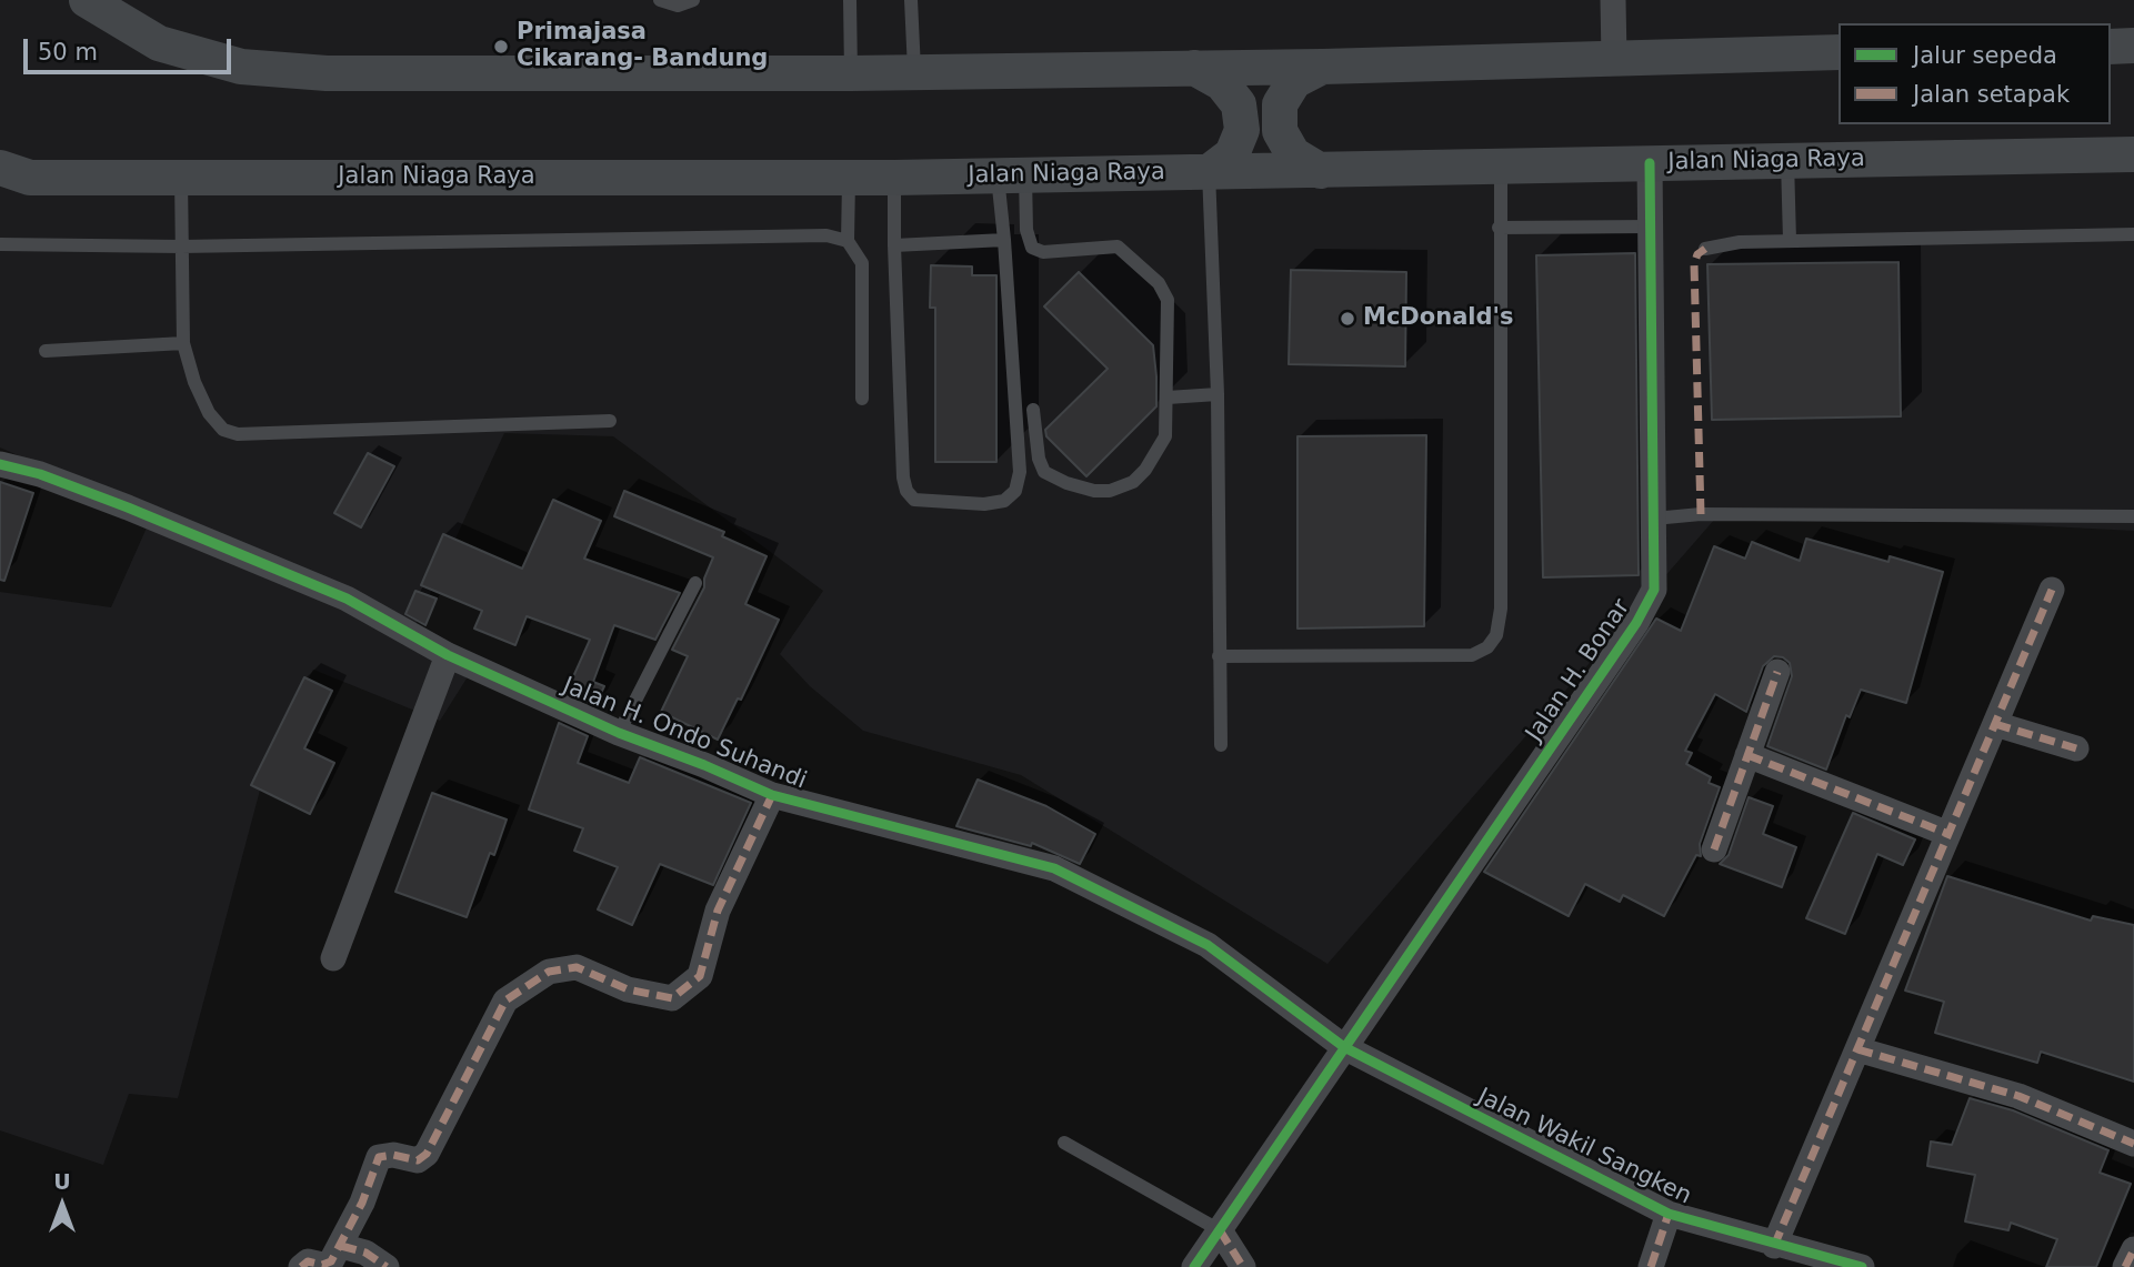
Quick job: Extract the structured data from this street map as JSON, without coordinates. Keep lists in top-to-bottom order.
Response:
{
  "streets": {
    "main road": ["Jalan Niaga Raya"],
    "street": ["Jalan H. Bonar", "Jalan H. Ondo Suhandi", "Jalan Wakil Sangken"]
  },
  "crossings": [
    ["Jalan Niaga Raya", "Jalan H. Bonar"],
    ["Jalan H. Bonar", "Jalan H. Ondo Suhandi"],
    ["Jalan H. Bonar", "Jalan Wakil Sangken"],
    ["Jalan H. Ondo Suhandi", "Jalan Wakil Sangken"]
  ],
  "places": ["Primajasa Cikarang- Bandung", "McDonald's"],
  "legend": ["Jalur sepeda", "Jalan setapak"],
  "scale_bar": "50 m",
  "north": "top"
}
